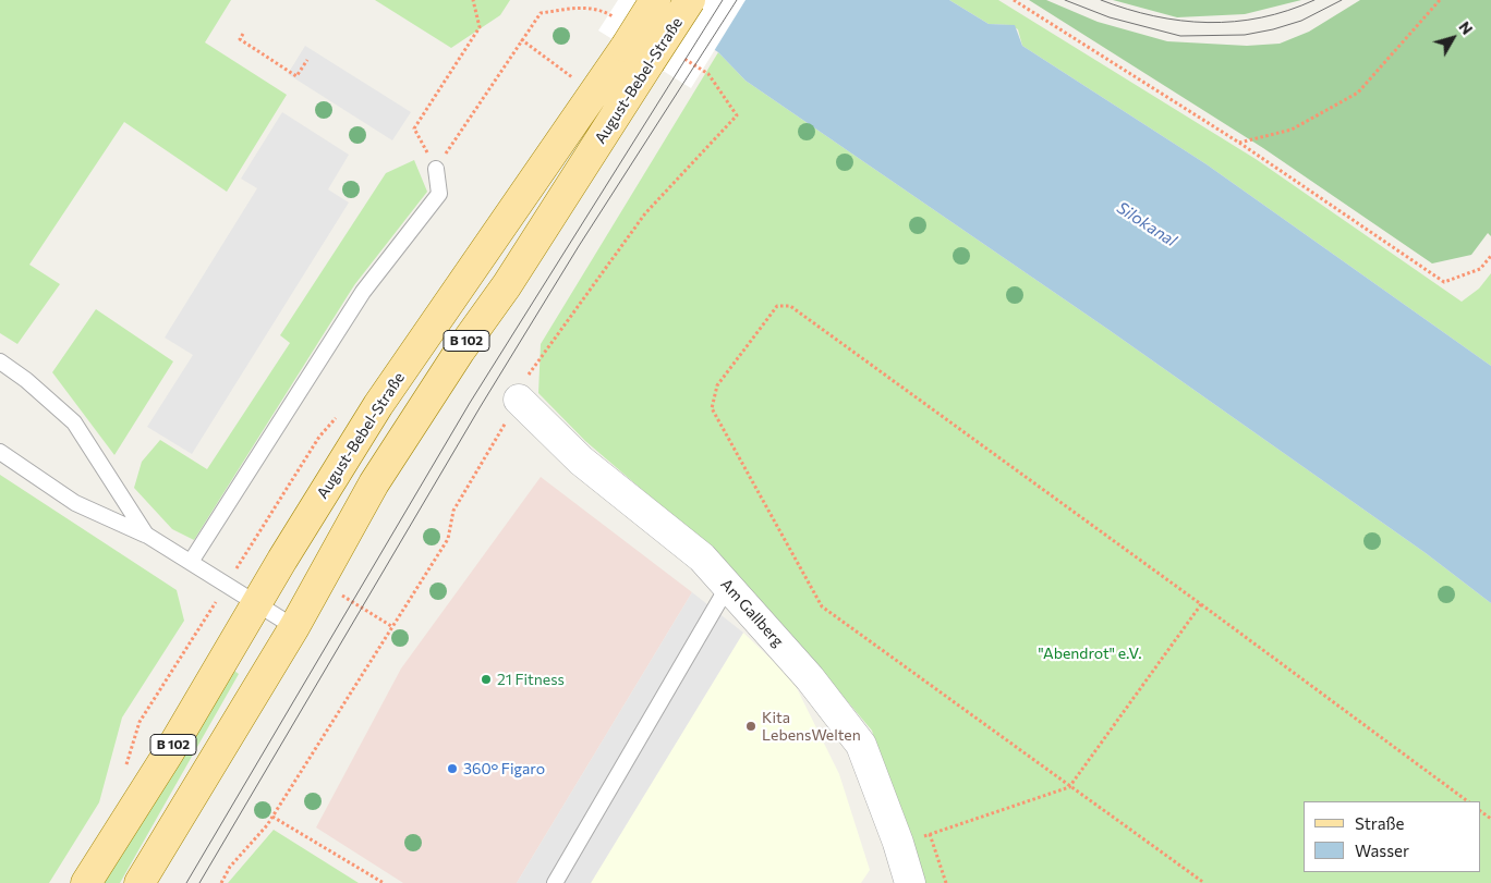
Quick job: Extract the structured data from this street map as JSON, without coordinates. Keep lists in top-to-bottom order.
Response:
{
  "streets": {
    "main road": ["August-Bebel-Straße", "B 102"],
    "street": ["Am Gallberg"]
  },
  "water": ["Silokanal"],
  "parks": ["\"Abendrot\" e.V."],
  "places": ["21 Fitness", "Kita LebensWelten", "360° Figaro"],
  "legend": ["Straße", "Wasser"],
  "north": "top right"
}
